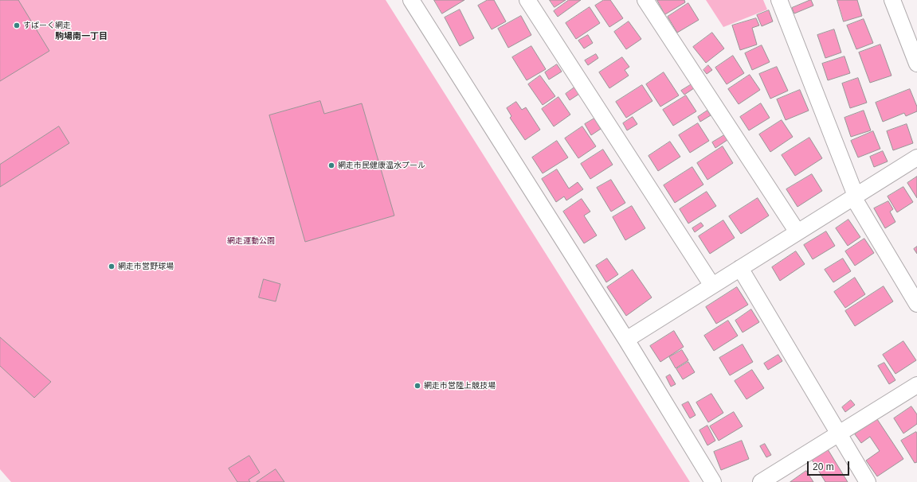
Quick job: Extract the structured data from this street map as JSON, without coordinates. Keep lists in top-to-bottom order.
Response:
{
  "districts": ["駒場南一丁目"],
  "parks": ["網走運動公園"],
  "places": [
    "すぱーく網走",
    "網走市民健康温水プール",
    "網走市営野球場",
    "網走市営陸上競技場"
  ],
  "scale_bar": "20 m"
}
